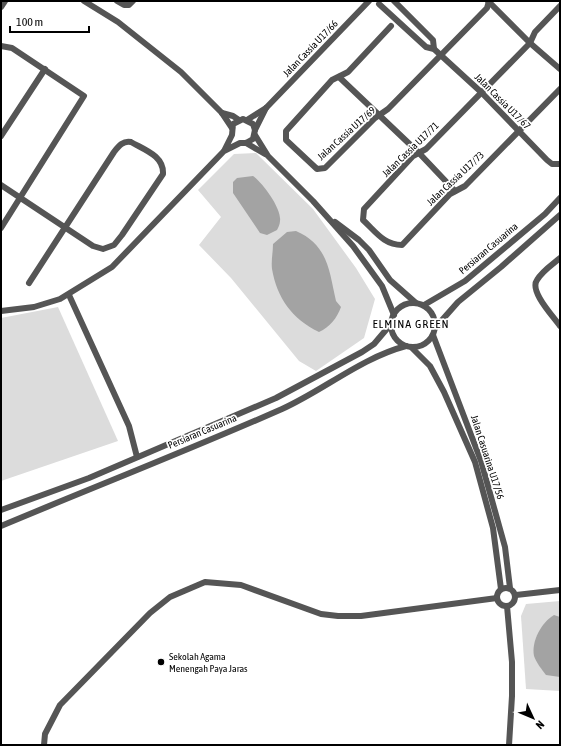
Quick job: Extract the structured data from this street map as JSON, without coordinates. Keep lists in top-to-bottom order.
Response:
{
  "streets": {
    "street": [
      "Jalan Cassia U17/66",
      "Jalan Cassia U17/67",
      "Jalan Cassia U17/69",
      "Jalan Cassia U17/71",
      "Jalan Cassia U17/73",
      "Persiaran Casuarina",
      "Jalan Casuarina U17/56"
    ]
  },
  "crossings": [
    ["Jalan Cassia U17/67", "Jalan Cassia U17/69"],
    ["Jalan Cassia U17/67", "Jalan Cassia U17/71"],
    ["Jalan Cassia U17/67", "Jalan Cassia U17/73"],
    ["Jalan Cassia U17/71", "Jalan Cassia U17/73"],
    ["Persiaran Casuarina", "Jalan Casuarina U17/56"]
  ],
  "districts": ["ELMINA GREEN"],
  "places": ["Sekolah Agama Menengah Paya Jaras"],
  "scale_bar": "100 m",
  "north": "bottom right"
}
